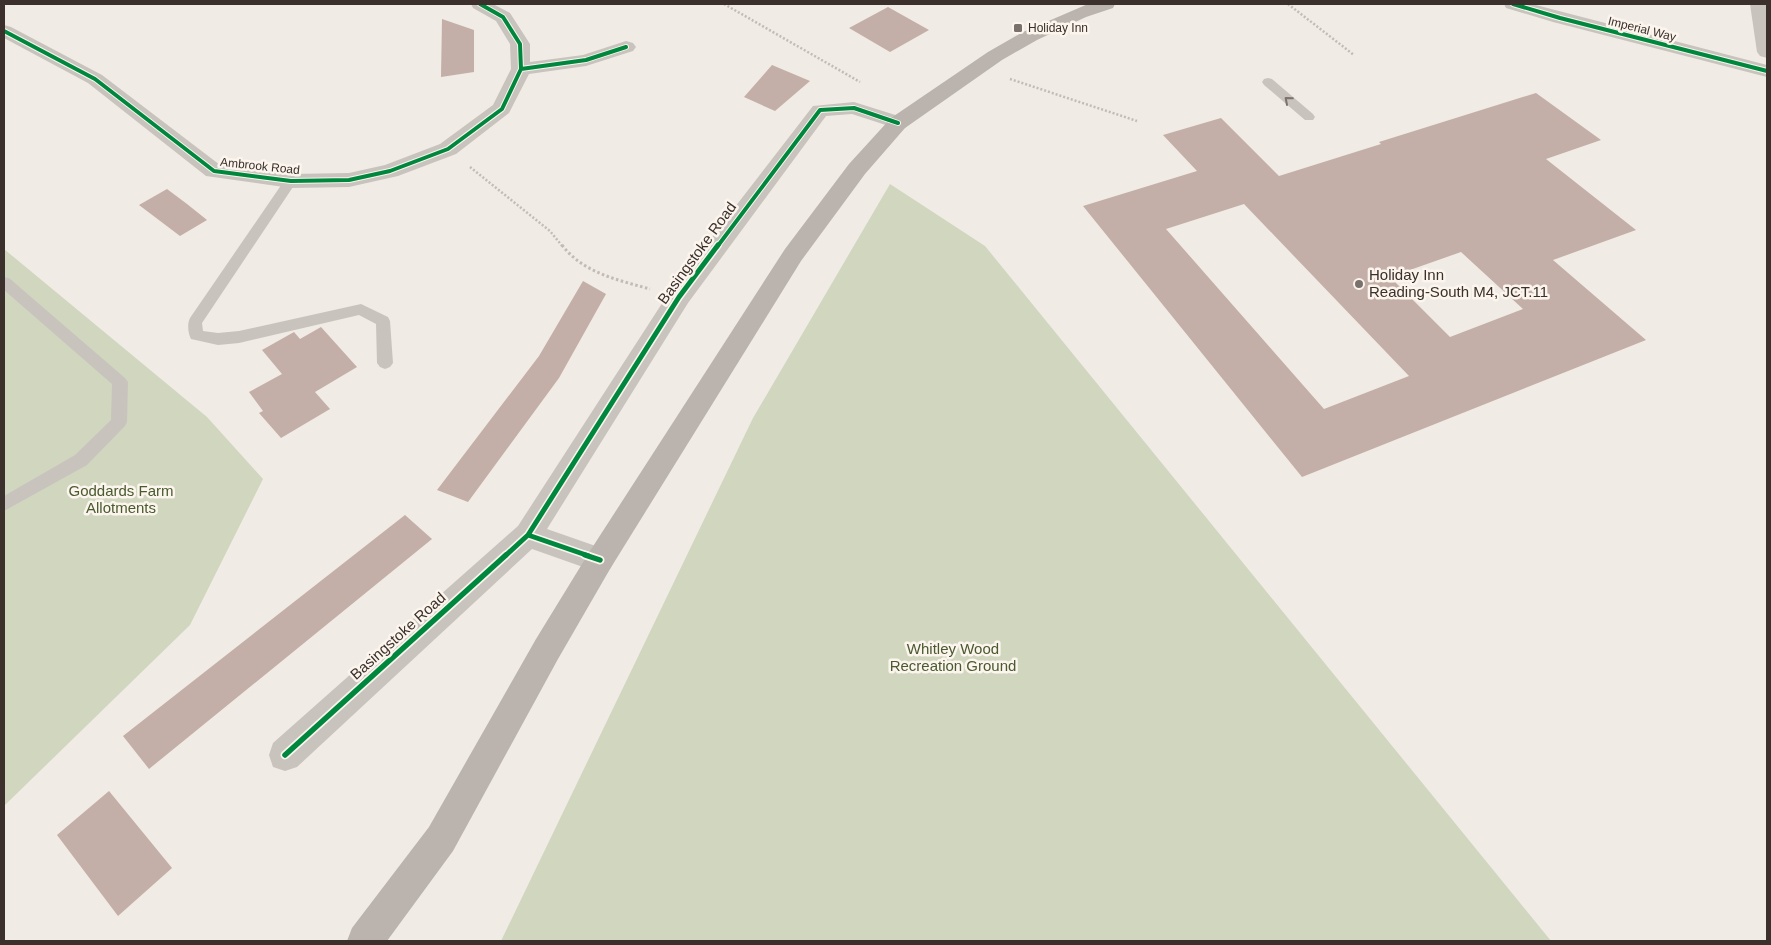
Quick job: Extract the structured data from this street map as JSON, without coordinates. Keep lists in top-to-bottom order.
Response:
{
  "streets": {
    "street": ["Imperial Way", "Ambrook Road", "Basingstoke Road"]
  },
  "parks": ["Goddards Farm Allotments", "Whitley Wood Recreation Ground"],
  "places": {
    "transit": ["Holiday Inn"],
    "other": ["Holiday Inn Reading-South M4, JCT.11"]
  }
}
